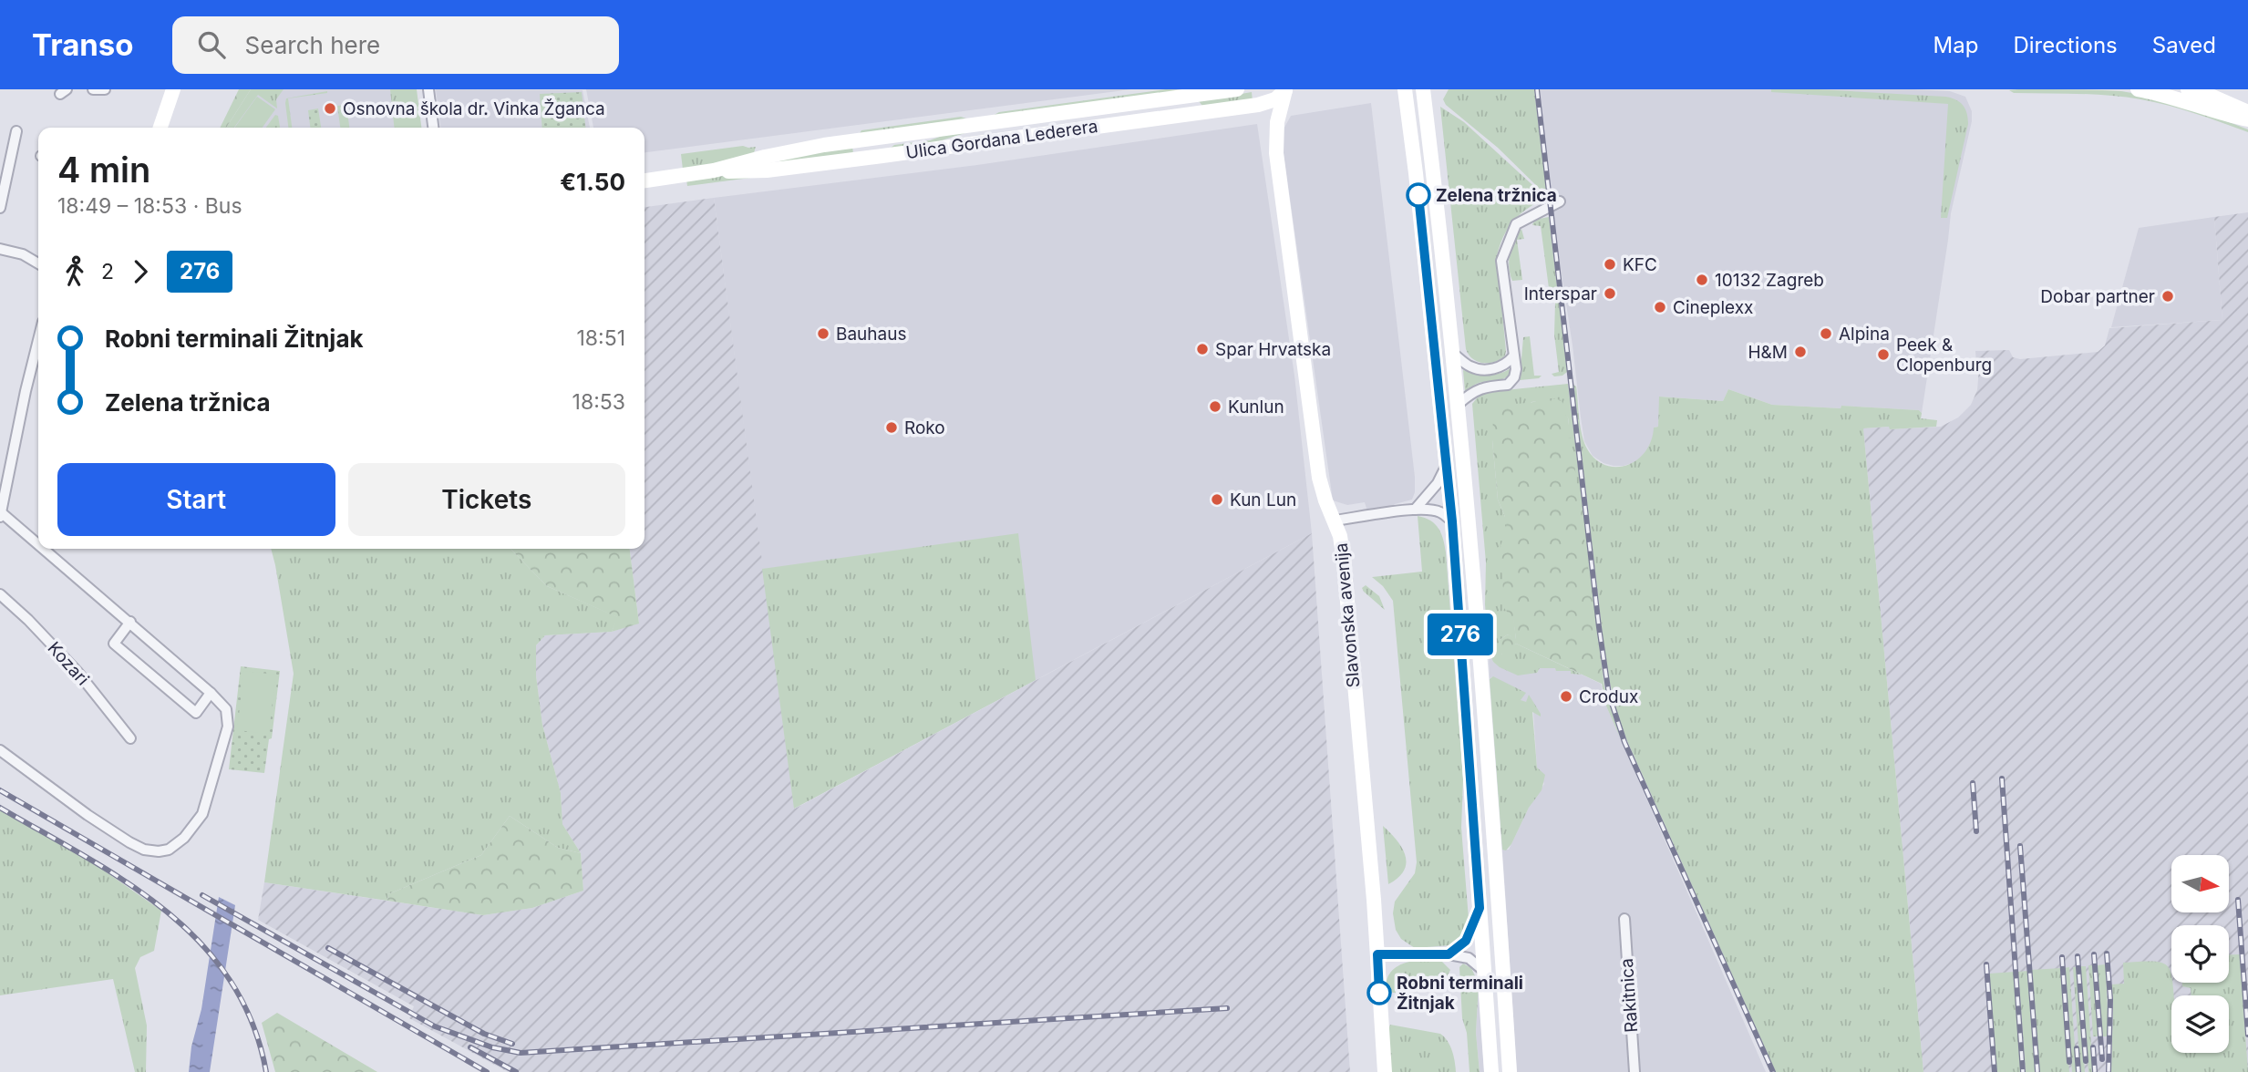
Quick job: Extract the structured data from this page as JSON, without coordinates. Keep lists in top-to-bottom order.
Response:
{
  "streets": {
    "street": [
      "Ulica Gordana Lederera",
      "Slavonska avenija",
      "Kozari",
      "Rakitnica"
    ]
  },
  "crossings": [
    ["Ulica Gordana Lederera", "Slavonska avenija"]
  ],
  "places": [
    "Osnovna škola dr. Vinka Žganca",
    "Zelena tržnica",
    "KFC",
    "10132 Zagreb",
    "Interspar",
    "Dobar partner",
    "Cineplexx",
    "Bauhaus",
    "Alpina",
    "Spar Hrvatska",
    "H&M",
    "Peek & Clopenburg",
    "Kunlun",
    "Roko",
    "Kun Lun",
    "Crodux",
    "Robni terminali Žitnjak"
  ],
  "lines": ["bus line 276"],
  "north": "right",
  "page": {
    "header": "Transo",
    "search": "Search here",
    "nav": ["Map", "Directions", "Saved"],
    "on_map": "276",
    "heading": ["4 min", "18:49 – 18:53 · Bus", "€1.50"],
    "legs": ["2", "276"],
    "list": [
      {
        "name": "Robni terminali Žitnjak",
        "value": "18:51"
      },
      {
        "name": "Zelena tržnica",
        "value": "18:53"
      }
    ],
    "buttons": ["Start", "Tickets"]
  }
}
